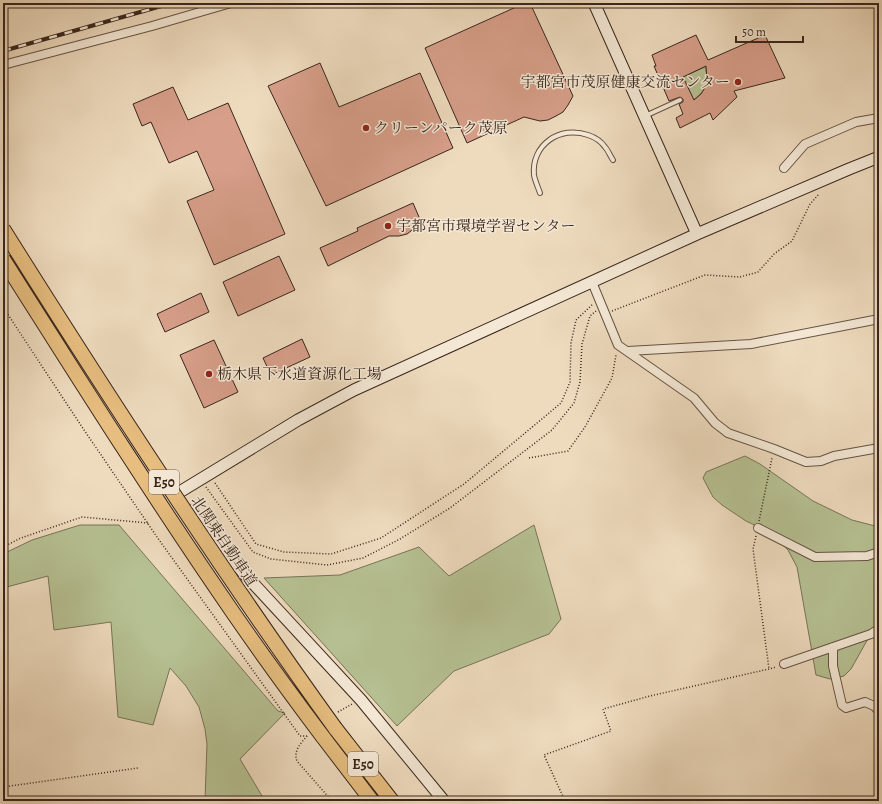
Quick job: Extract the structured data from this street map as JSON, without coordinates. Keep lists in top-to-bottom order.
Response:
{
  "streets": {
    "highway": ["E50", "北関東自動車道"]
  },
  "places": [
    "宇都宮市茂原健康交流センター",
    "クリーンパーク茂原",
    "宇都宮市環境学習センター",
    "栃木県下水道資源化工場"
  ],
  "scale_bar": "50 m"
}
